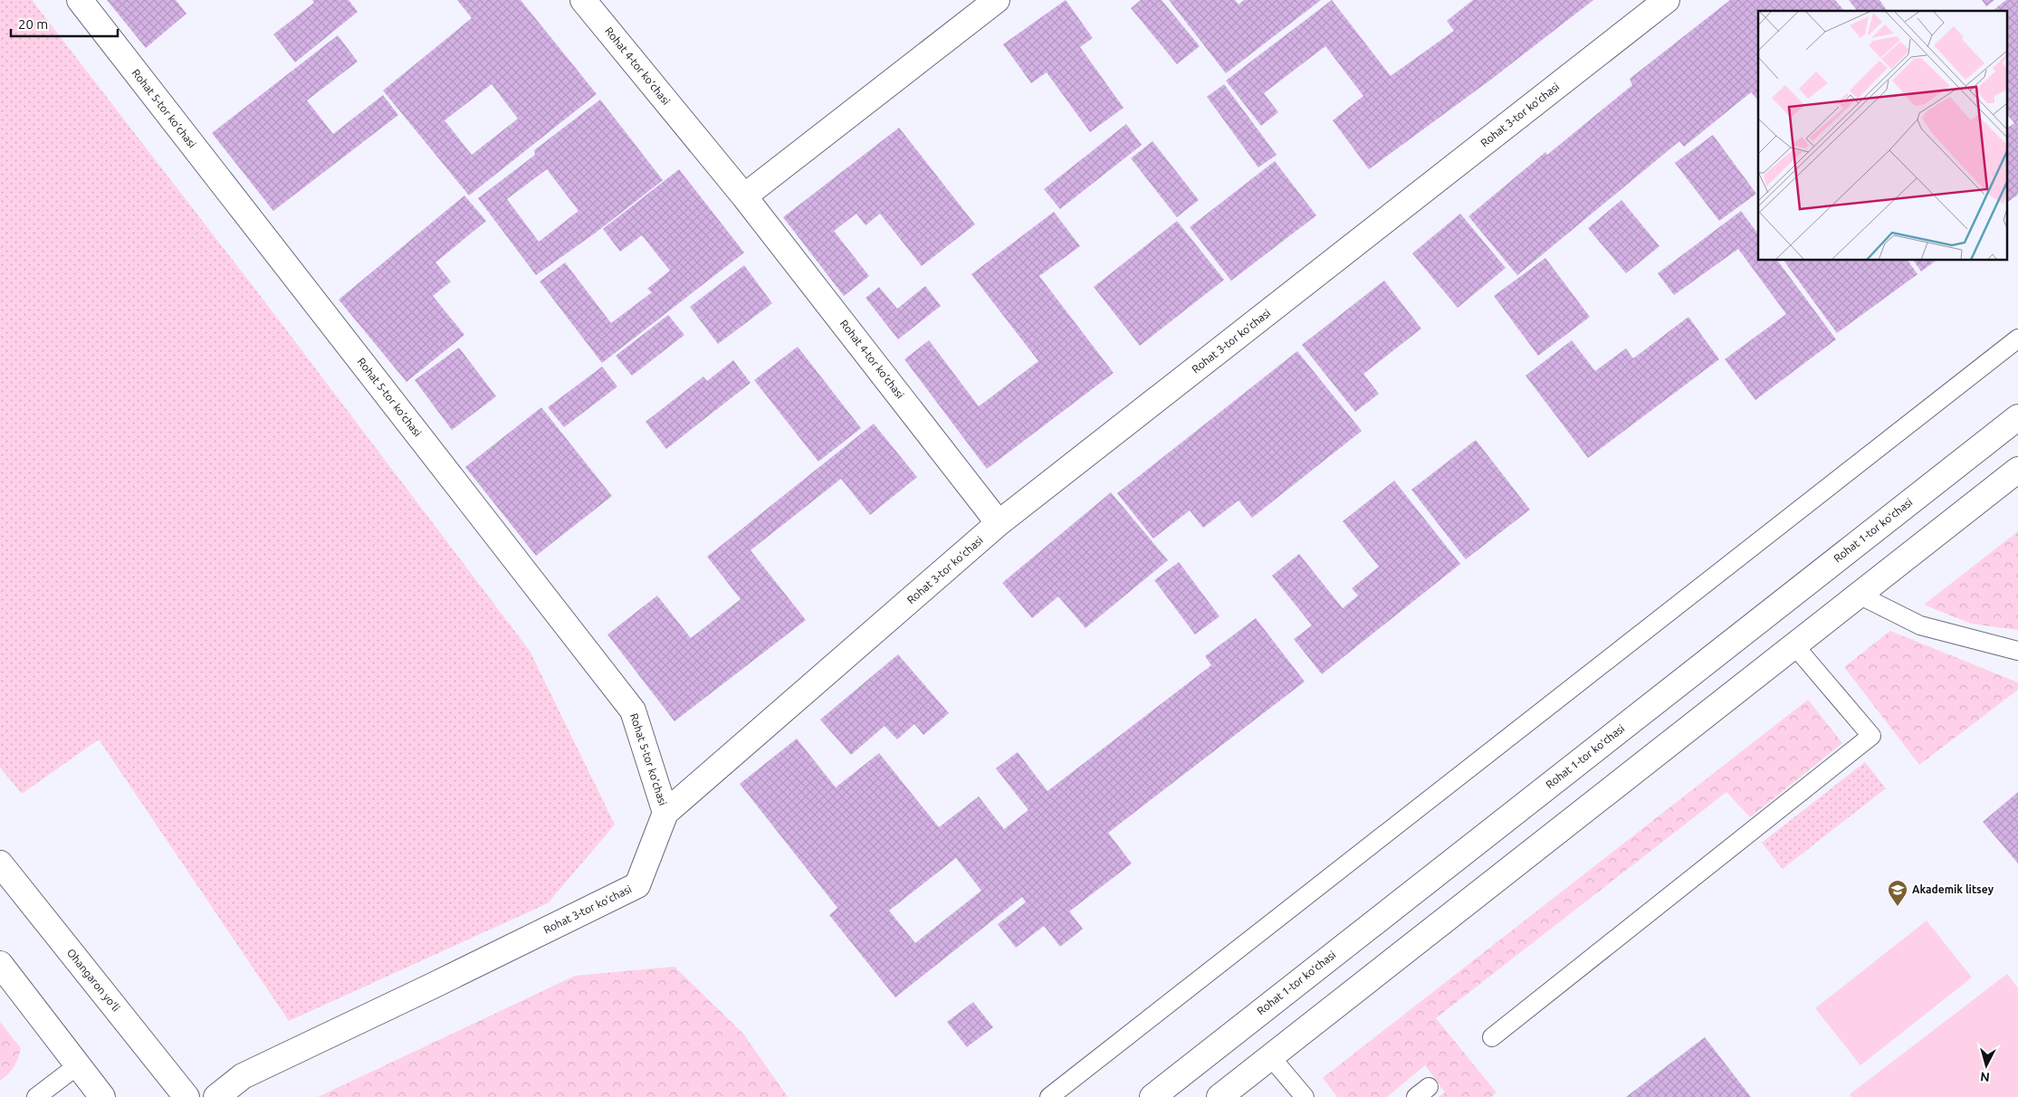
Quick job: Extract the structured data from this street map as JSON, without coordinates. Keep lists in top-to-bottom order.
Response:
{
  "streets": {
    "main road": [
      "Rohat 4-tor ko‘chasi",
      "Rohat 5-tor ko‘chasi",
      "Rohat 3-tor ko‘chasi",
      "Rohat 1-tor koʻchasi",
      "Ohangaron yoʻli"
    ]
  },
  "crossings": [
    ["Rohat 4-tor ko‘chasi", "Rohat 3-tor ko‘chasi"],
    ["Rohat 5-tor ko‘chasi", "Rohat 3-tor ko‘chasi"]
  ],
  "places": {
    "school or university": ["Akademik litsey"]
  },
  "scale_bar": "20 m",
  "north": "bottom"
}
